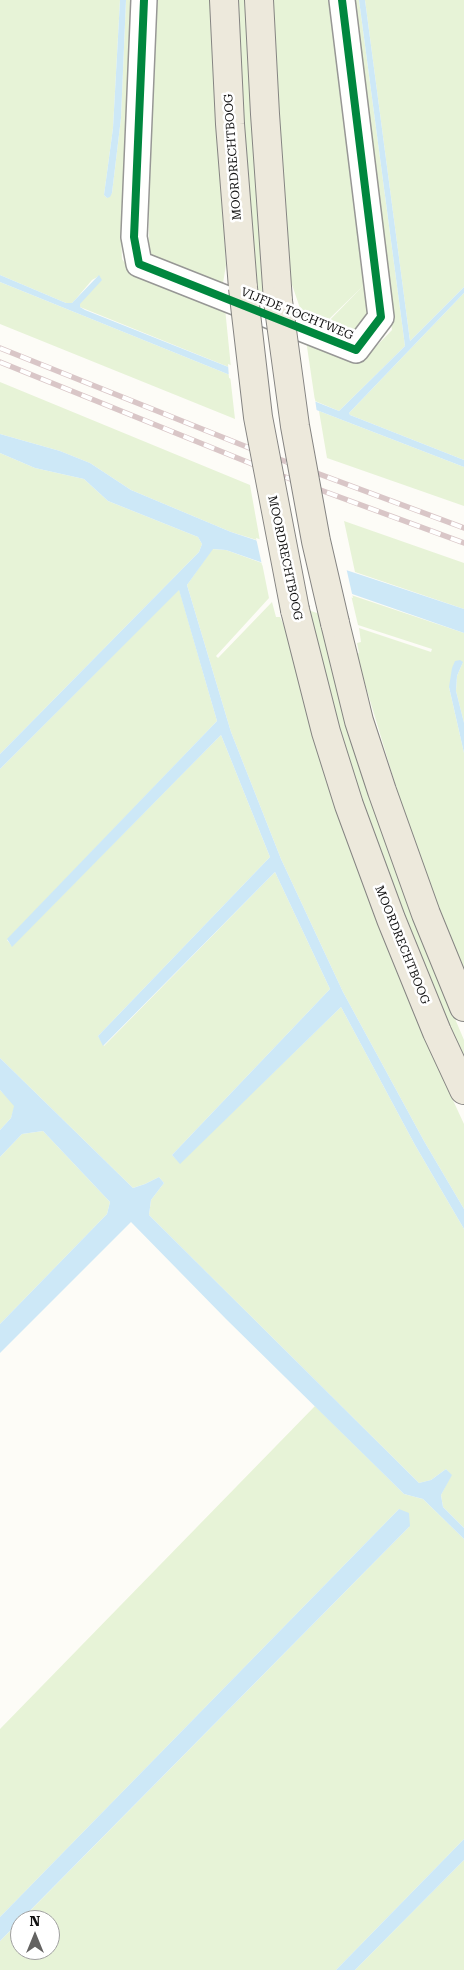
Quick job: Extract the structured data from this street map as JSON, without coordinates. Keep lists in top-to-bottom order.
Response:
{
  "streets": {
    "main road": ["MOORDRECHTBOOG"],
    "street": ["VIJFDE TOCHTWEG"]
  },
  "north": "top"
}
